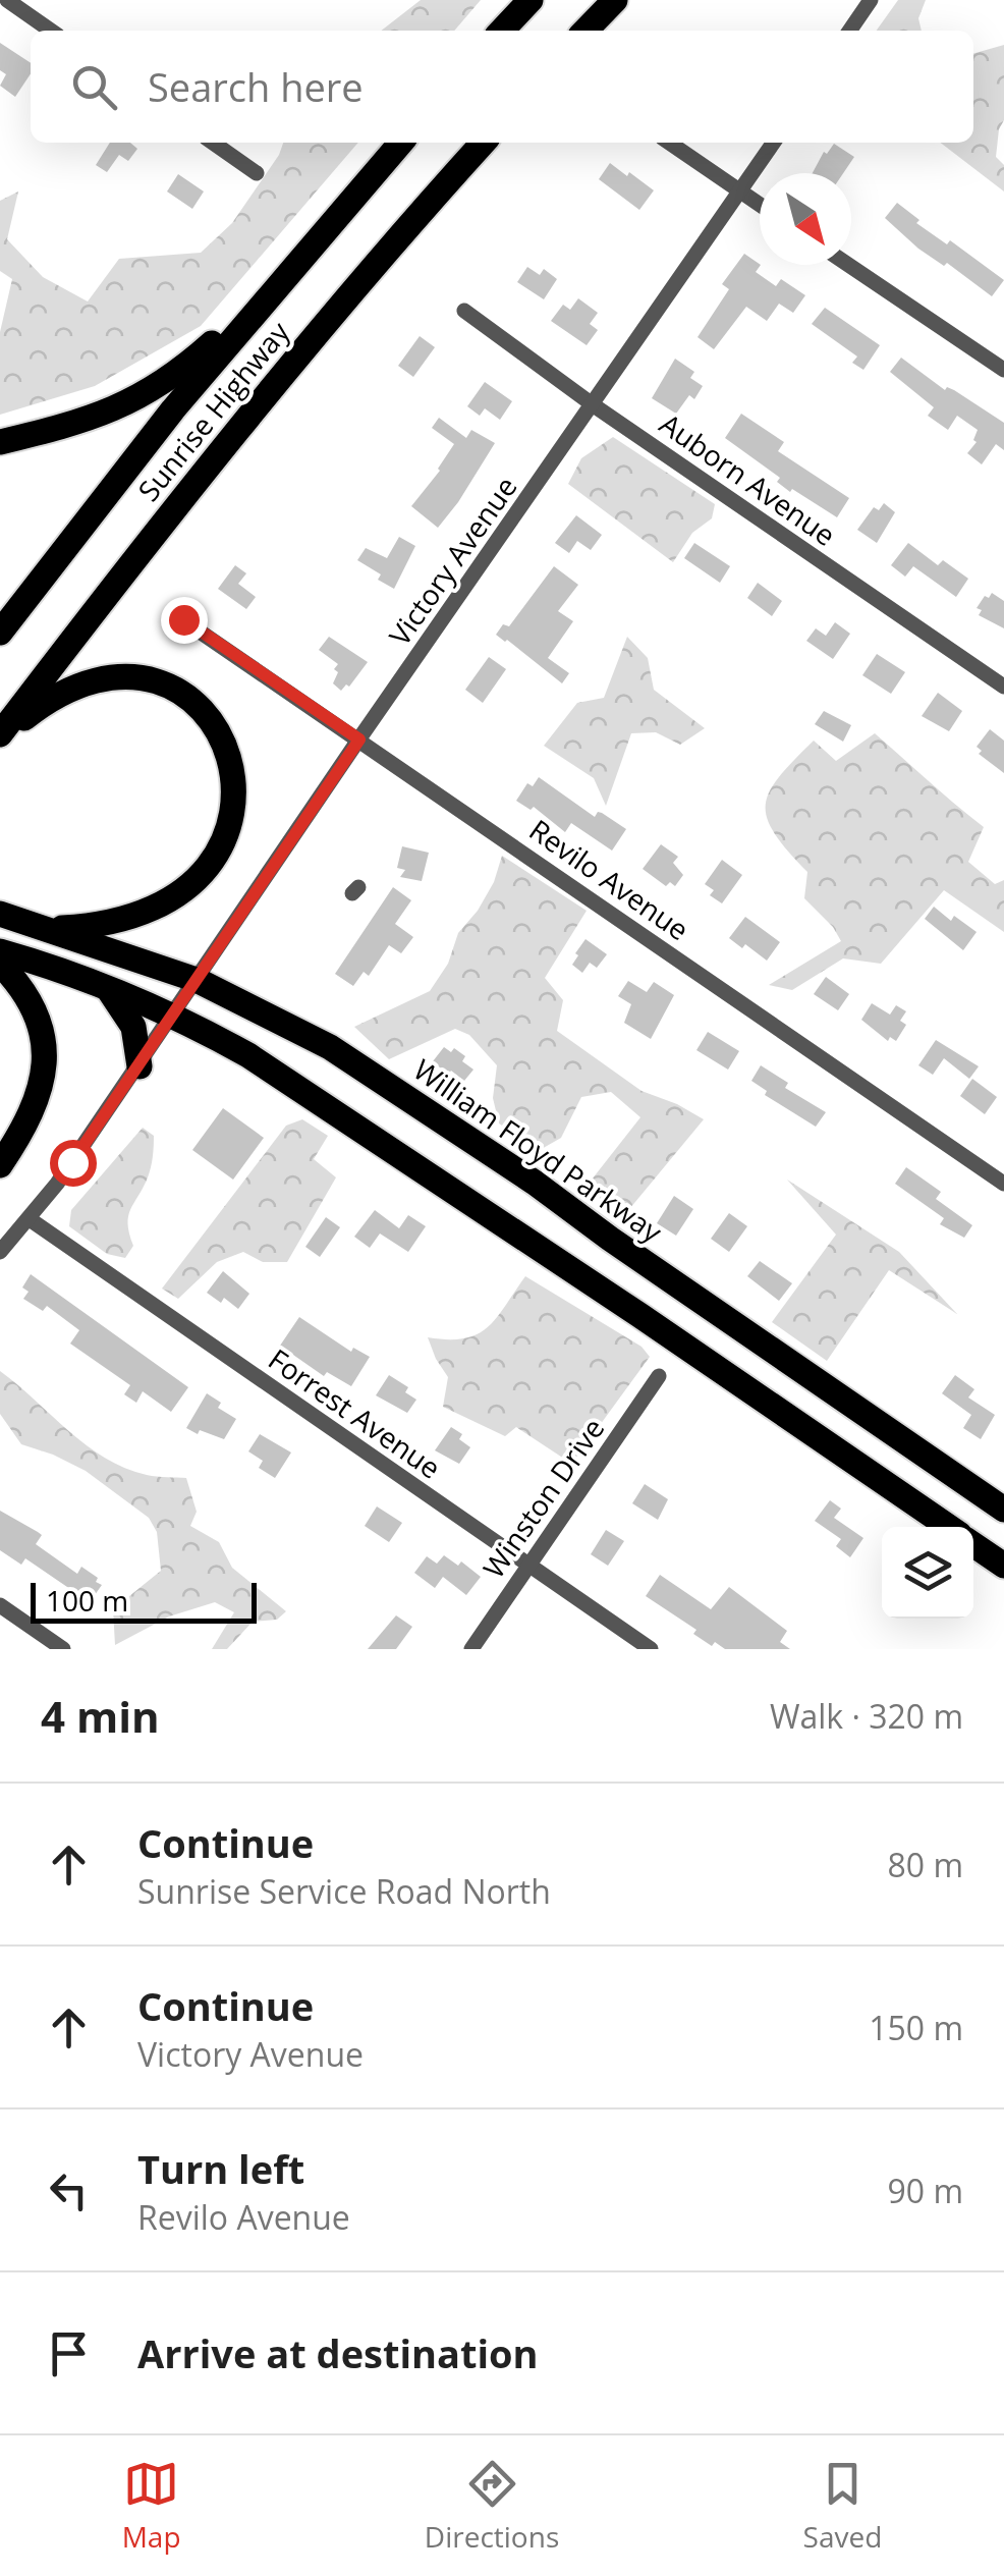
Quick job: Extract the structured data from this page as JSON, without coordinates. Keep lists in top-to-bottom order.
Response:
{
  "streets": {
    "highway": ["Sunrise Highway", "William Floyd Parkway"],
    "street": [
      "Auborn Avenue",
      "Victory Avenue",
      "Revilo Avenue",
      "Forrest Avenue",
      "Winston Drive"
    ]
  },
  "crossings": [
    ["Auborn Avenue", "Victory Avenue"],
    ["Victory Avenue", "Revilo Avenue"],
    ["Victory Avenue", "William Floyd Parkway"],
    ["Victory Avenue", "Forrest Avenue"],
    ["Forrest Avenue", "Winston Drive"]
  ],
  "scale_bar": "100 m",
  "north": "bottom right",
  "page": {
    "search": "Search here",
    "scale": "100 m",
    "heading": ["4 min", "Walk · 320 m"],
    "list": [
      ["Continue", "Sunrise Service Road North", "80 m"],
      ["Continue", "Victory Avenue", "150 m"],
      ["Turn left", "Revilo Avenue", "90 m"],
      "Arrive at destination"
    ],
    "nav": ["Map", "Directions", "Saved"]
  }
}
